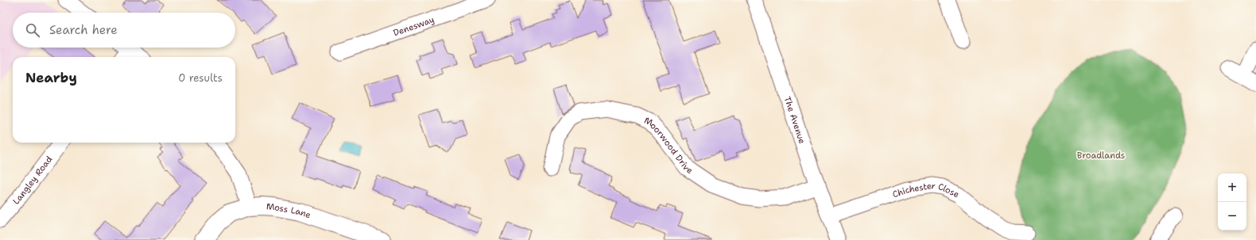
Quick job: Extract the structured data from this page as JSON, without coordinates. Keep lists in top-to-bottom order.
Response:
{
  "streets": {
    "street": [
      "Denesway",
      "The Avenue",
      "Moorwood Drive",
      "Langley Road",
      "Chichester Close",
      "Moss Lane"
    ]
  },
  "crossings": [
    ["The Avenue", "Moorwood Drive"],
    ["The Avenue", "Chichester Close"]
  ],
  "parks": ["Broadlands"],
  "page": {
    "search": "Search here",
    "heading": ["Nearby", "0 results"],
    "map_buttons": ["+", "−"]
  }
}
